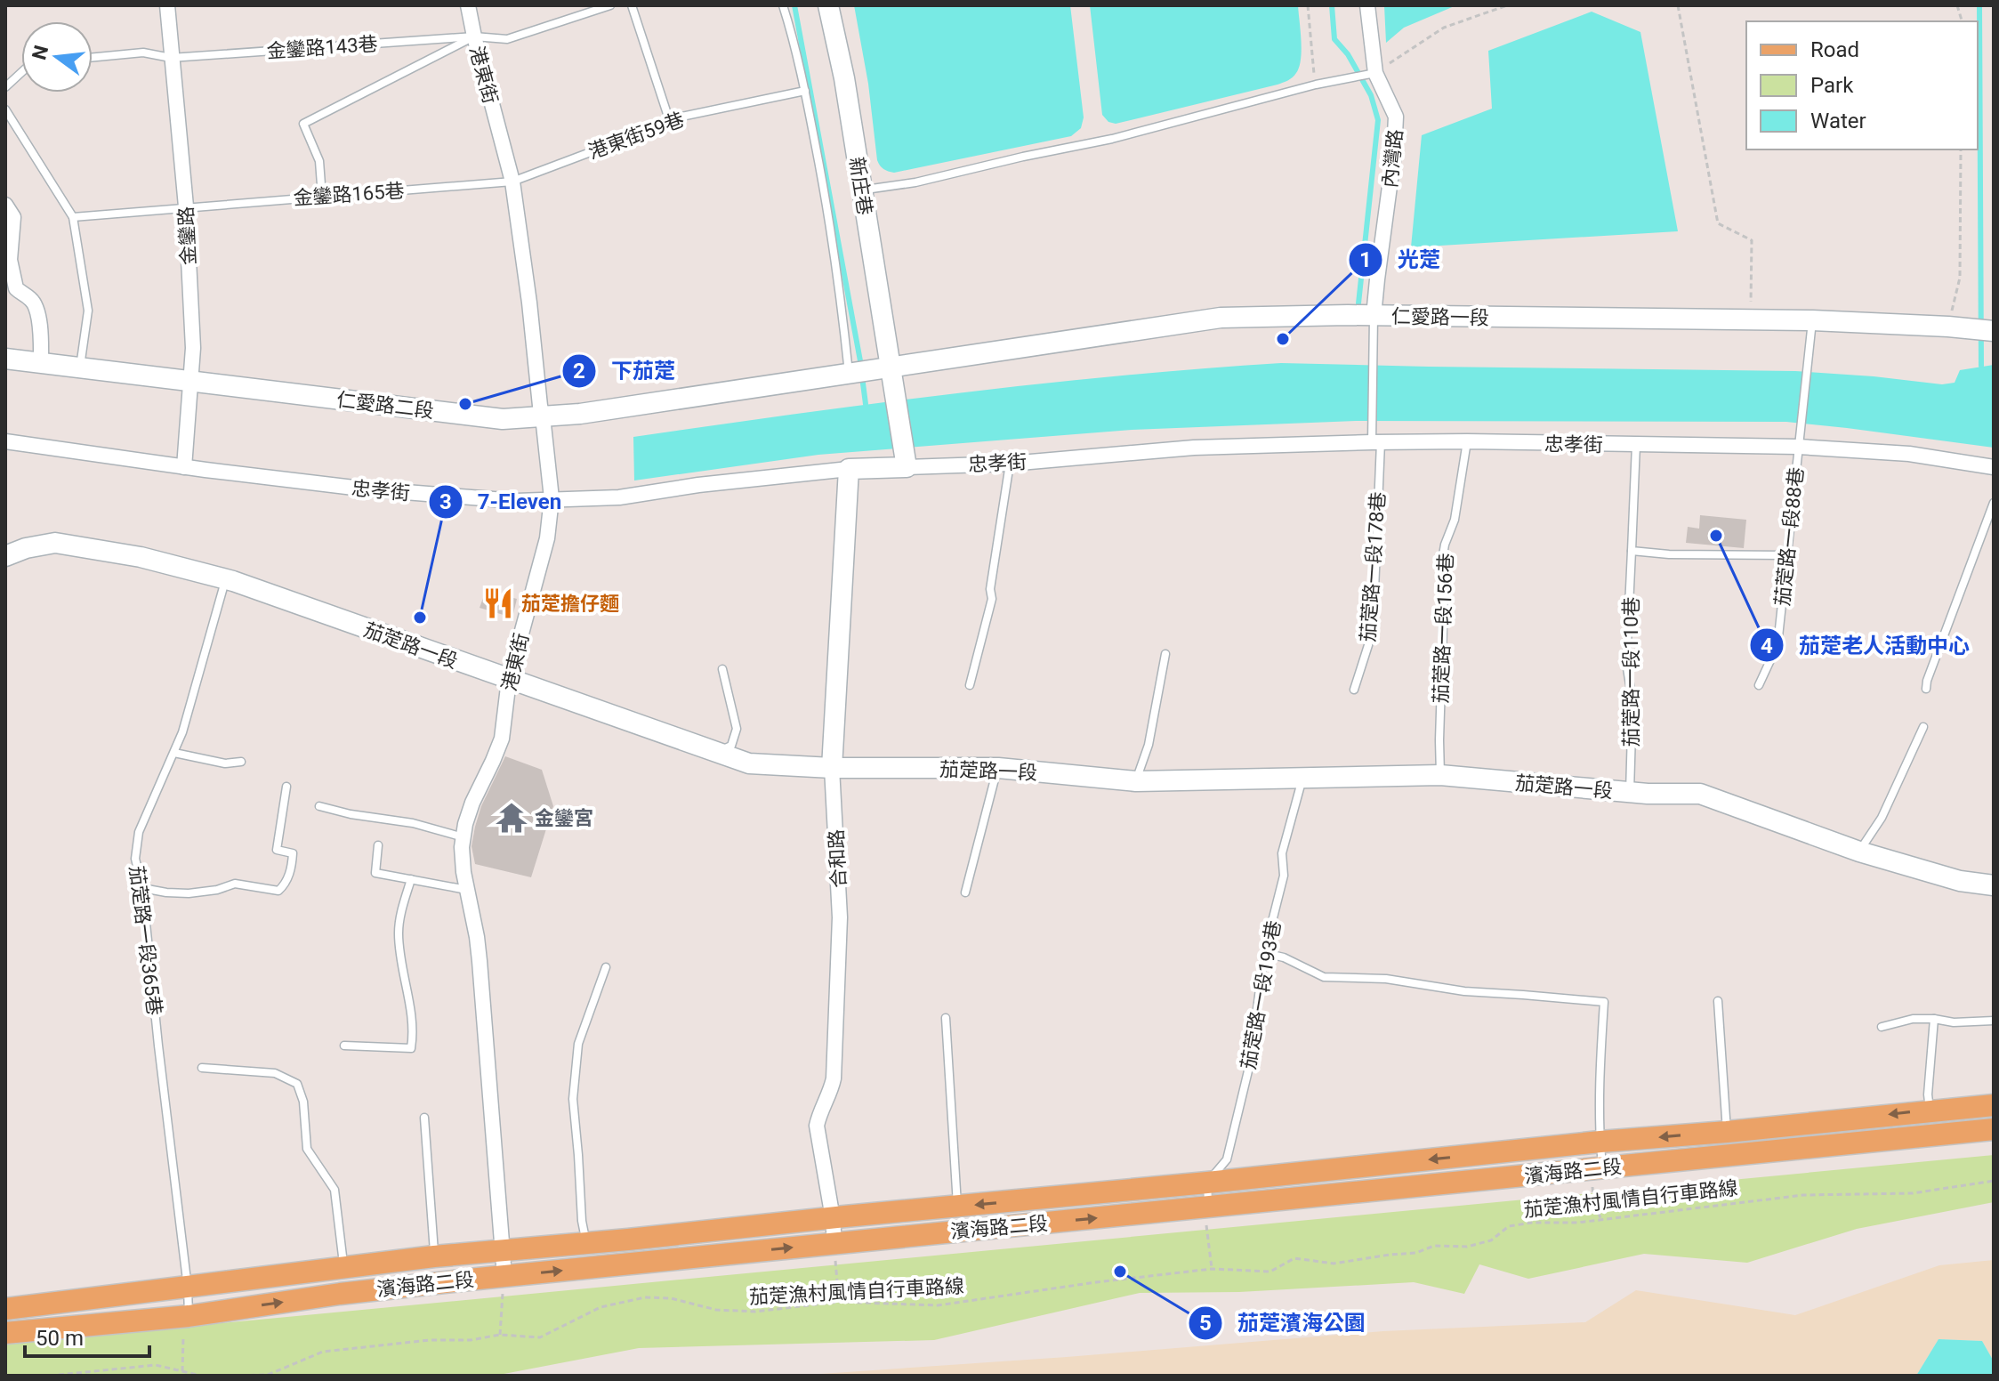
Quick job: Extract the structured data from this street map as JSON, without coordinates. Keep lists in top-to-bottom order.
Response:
{
  "streets": {
    "main road": ["濱海路二段"],
    "street": [
      "港東街",
      "內灣路",
      "新庄巷",
      "金鑾路",
      "仁愛路一段",
      "仁愛路二段",
      "忠孝街",
      "茄萣路一段",
      "合和路"
    ],
    "lane": [
      "金鑾路143巷",
      "港東街59巷",
      "金鑾路165巷",
      "茄萣路一段88巷",
      "茄萣路一段178巷",
      "茄萣路一段156巷",
      "茄萣路一段110巷",
      "茄萣路一段365巷",
      "茄萣路一段193巷"
    ],
    "path": ["茄萣漁村風情自行車路線"]
  },
  "crossings": [
    ["金鑾路143巷", "港東街"],
    ["金鑾路143巷", "金鑾路"],
    ["港東街", "港東街59巷"],
    ["港東街", "金鑾路165巷"],
    ["港東街", "仁愛路二段"],
    ["港東街", "忠孝街"],
    ["港東街", "茄萣路一段"],
    ["港東街", "濱海路二段"],
    ["港東街59巷", "金鑾路165巷"],
    ["內灣路", "仁愛路一段"],
    ["內灣路", "茄萣路一段178巷"],
    ["新庄巷", "仁愛路一段"],
    ["新庄巷", "仁愛路二段"],
    ["新庄巷", "忠孝街"],
    ["金鑾路165巷", "金鑾路"],
    ["金鑾路", "仁愛路二段"],
    ["金鑾路", "忠孝街"],
    ["仁愛路一段", "仁愛路二段"],
    ["仁愛路一段", "茄萣路一段88巷"],
    ["仁愛路一段", "茄萣路一段178巷"],
    ["忠孝街", "茄萣路一段88巷"],
    ["忠孝街", "茄萣路一段178巷"],
    ["忠孝街", "茄萣路一段156巷"],
    ["忠孝街", "茄萣路一段110巷"],
    ["忠孝街", "合和路"],
    ["茄萣路一段156巷", "茄萣路一段"],
    ["茄萣路一段", "茄萣路一段110巷"],
    ["茄萣路一段", "合和路"],
    ["茄萣路一段", "茄萣路一段365巷"],
    ["茄萣路一段", "茄萣路一段193巷"],
    ["合和路", "濱海路二段"],
    ["茄萣路一段365巷", "濱海路二段"],
    ["茄萣路一段193巷", "濱海路二段"]
  ],
  "places": {
    "other": [
      "光萣",
      "下茄萣",
      "茄萣老人活動中心",
      "7-Eleven",
      "茄萣濱海公園"
    ],
    "restaurant": ["茄萣擔仔麵"],
    "temple": ["金鑾宮"]
  },
  "legend": ["Road", "Park", "Water"],
  "scale_bar": "50 m",
  "north": "left"
}
